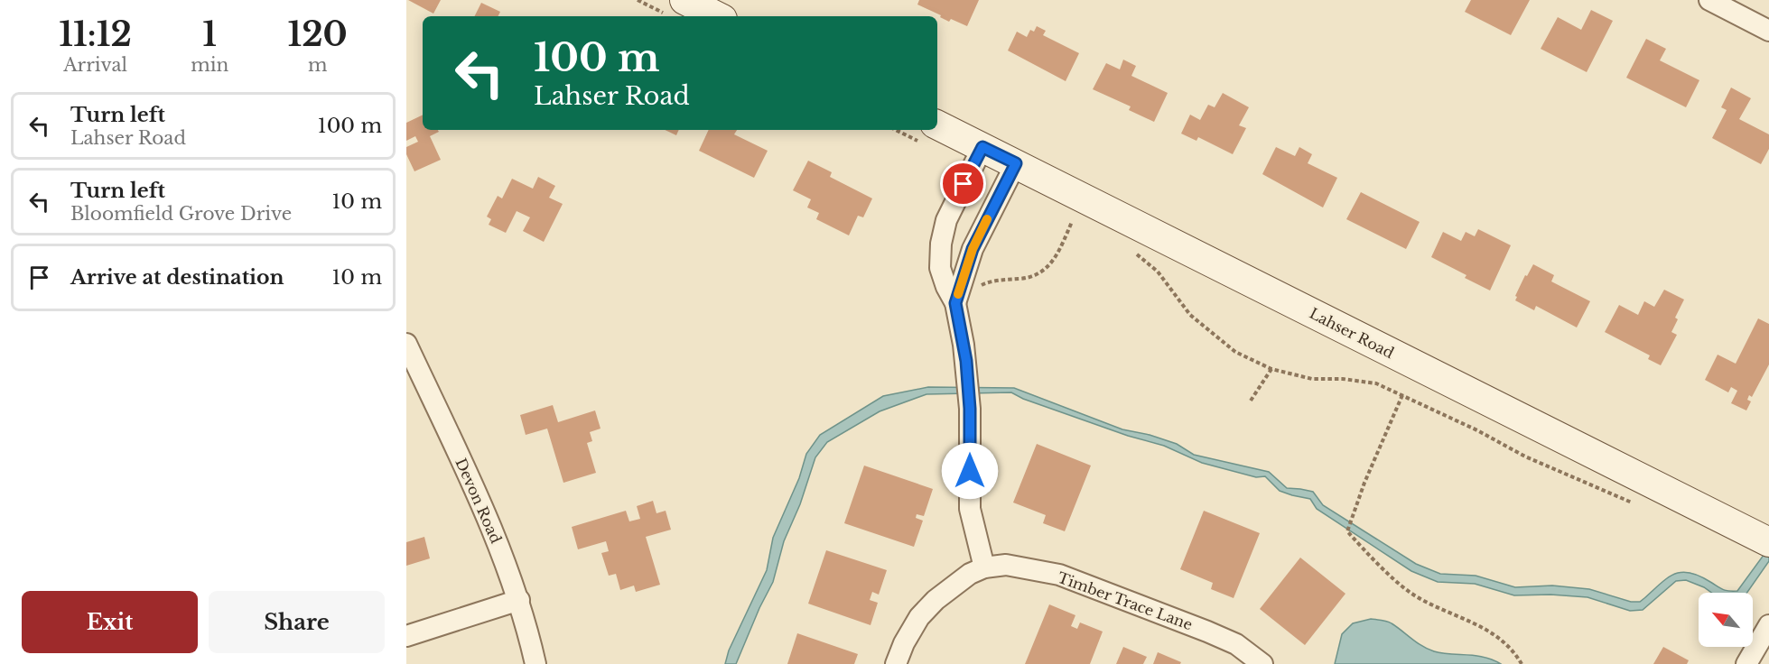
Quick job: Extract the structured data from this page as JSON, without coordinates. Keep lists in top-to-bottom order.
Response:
{
  "streets": {
    "street": ["Lahser Road", "Devon Road", "Timber Trace Lane"]
  },
  "north": "top left",
  "page": {
    "eta": [
      "11:12",
      "Arrival",
      "1",
      "min",
      "120",
      "m"
    ],
    "turn": ["100 m", "Lahser Road"],
    "list": [
      {
        "name": "Turn left",
        "note": "Lahser Road",
        "value": "100 m"
      },
      {
        "name": "Turn left",
        "note": "Bloomfield Grove Drive",
        "value": "10 m"
      },
      {
        "name": "Arrive at destination",
        "value": "10 m"
      }
    ],
    "buttons": ["Exit", "Share"]
  }
}
